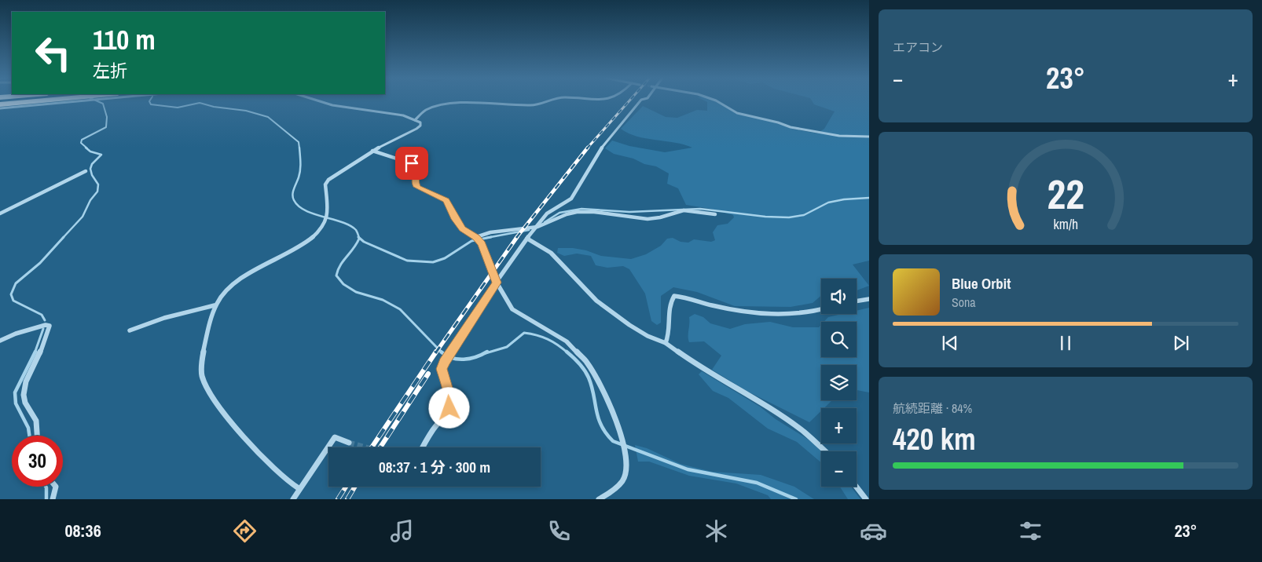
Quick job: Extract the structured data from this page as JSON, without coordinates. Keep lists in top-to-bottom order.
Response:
{
  "page": {
    "tile": [
      "エアコン",
      ["航続距離 · 84%", "420 km"]
    ],
    "turn": ["110 m", "左折"],
    "heat": ["−", "23°", "+"],
    "song": ["Blue Orbit", "Sona"],
    "map_buttons": ["+", "−"],
    "limit": "30",
    "trip": "08:37 · 1 分 · 300 m",
    "tabs": ["08:36", "23°"],
    "gauge": ["22", "km/h"]
  }
}
